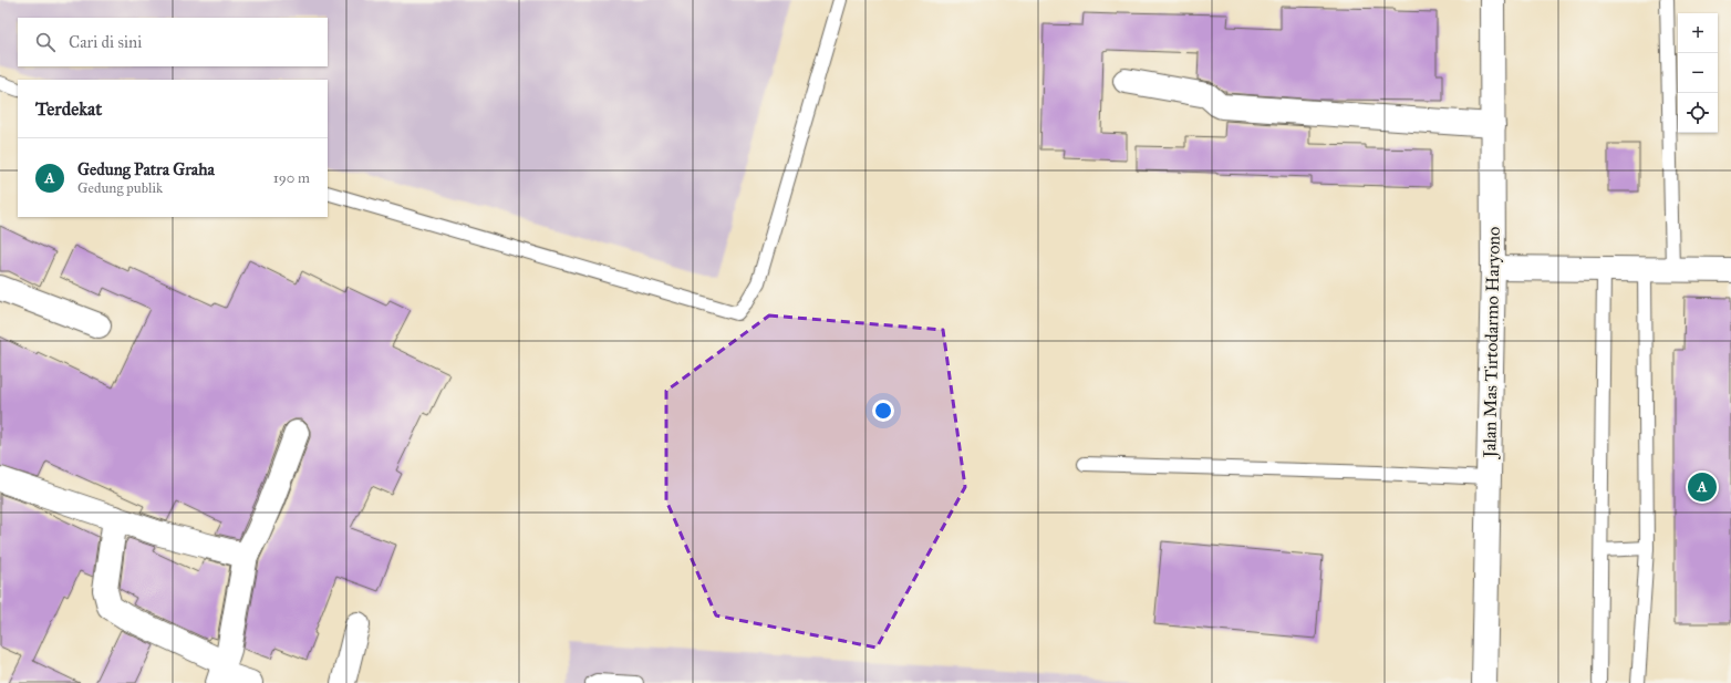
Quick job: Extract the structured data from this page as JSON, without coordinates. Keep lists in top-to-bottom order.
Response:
{
  "streets": {
    "main road": ["Jalan Mas Tirtodarmo Haryono"]
  },
  "page": {
    "map_buttons": ["+", "−"],
    "search": "Cari di sini",
    "heading": "Terdekat",
    "list": [
      {
        "mark": "A",
        "name": "Gedung Patra Graha",
        "note": "Gedung publik",
        "value": "190 m"
      }
    ],
    "pins": "A"
  }
}
